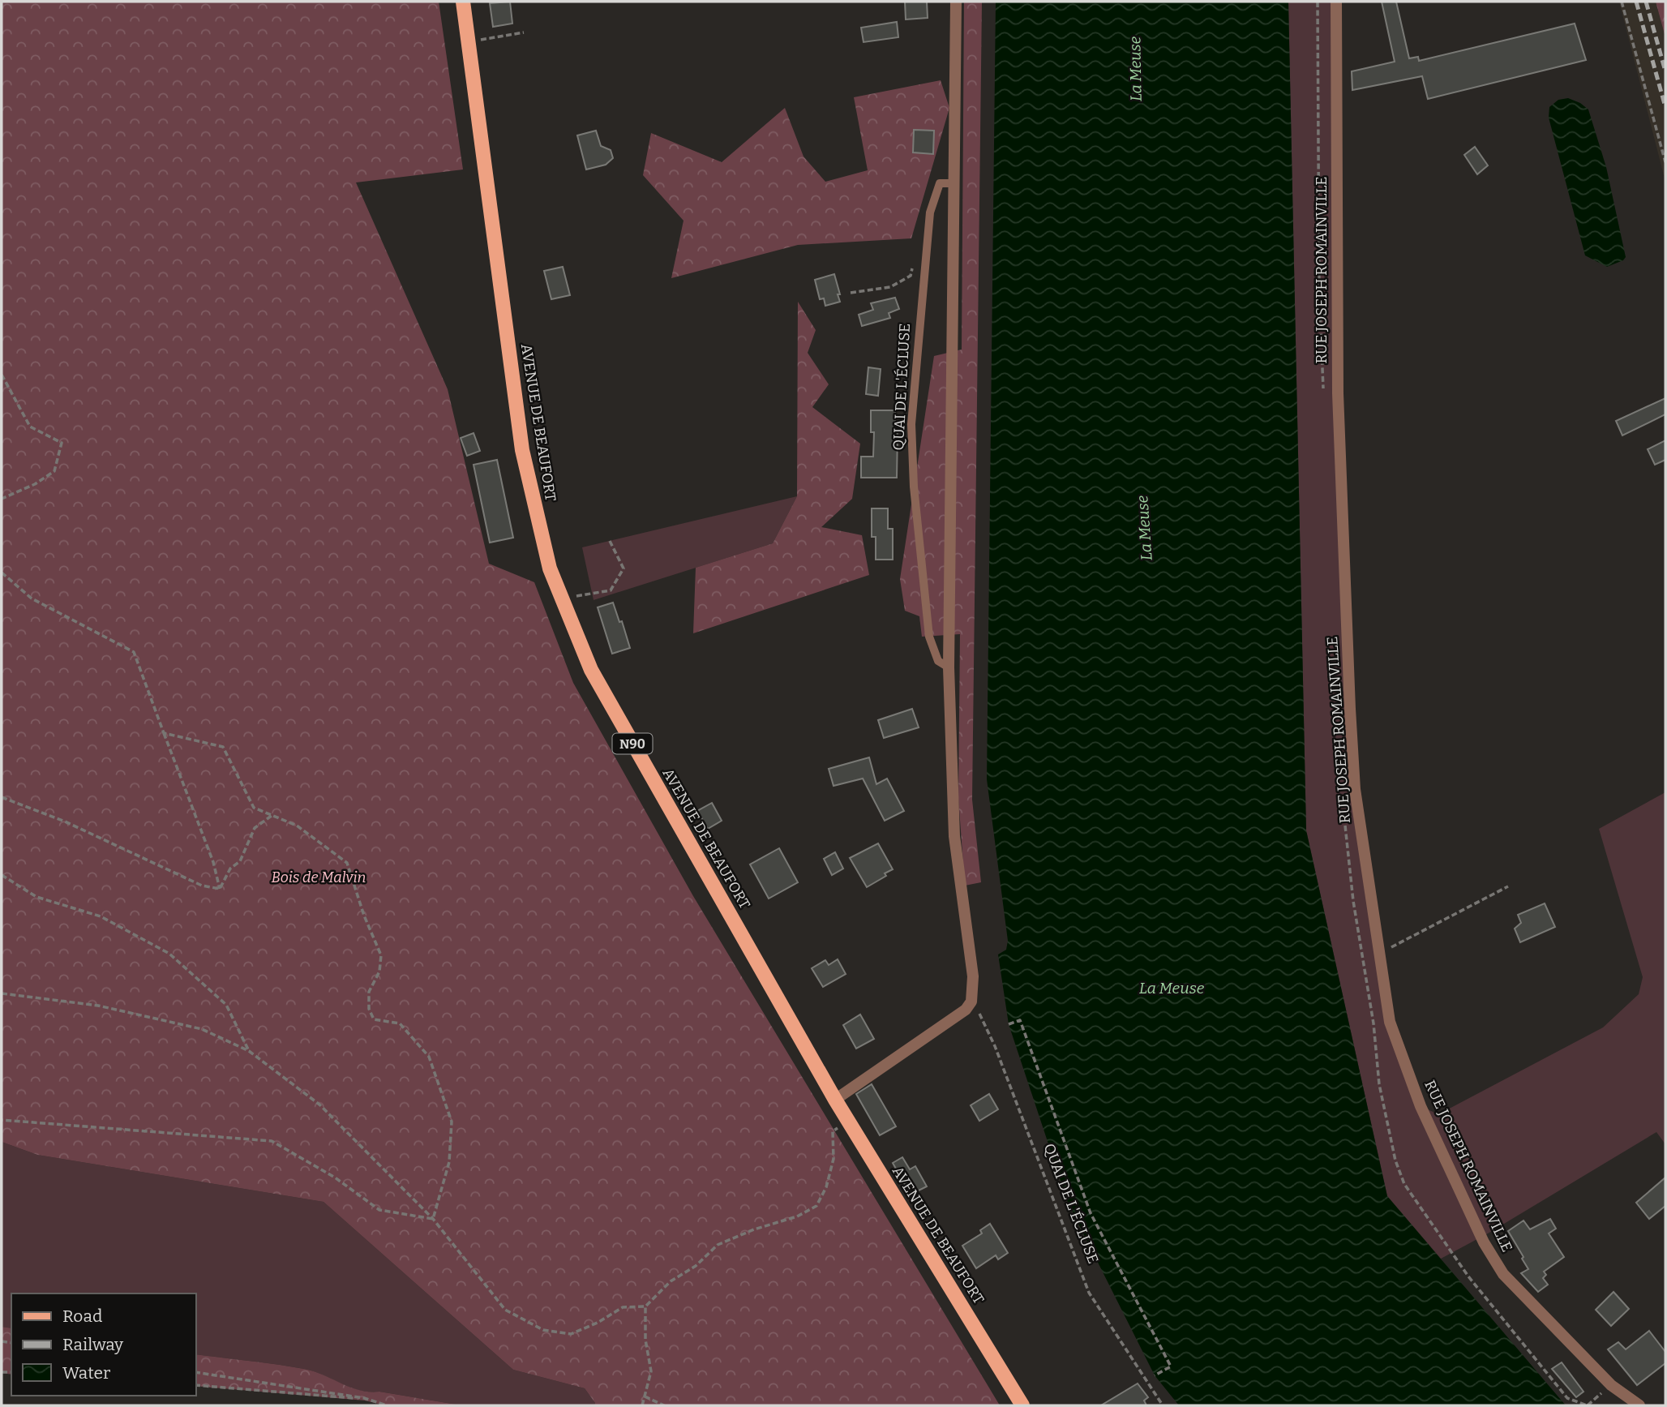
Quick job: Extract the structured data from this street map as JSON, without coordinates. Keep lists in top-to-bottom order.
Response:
{
  "streets": {
    "main road": ["AVENUE DE BEAUFORT", "N90"],
    "street": ["RUE JOSEPH ROMAINVILLE"],
    "lane": ["QUAI DE L'ÉCLUSE"]
  },
  "water": ["La Meuse"],
  "parks": ["Bois de Malvin"],
  "legend": ["Road", "Railway", "Water"]
}
